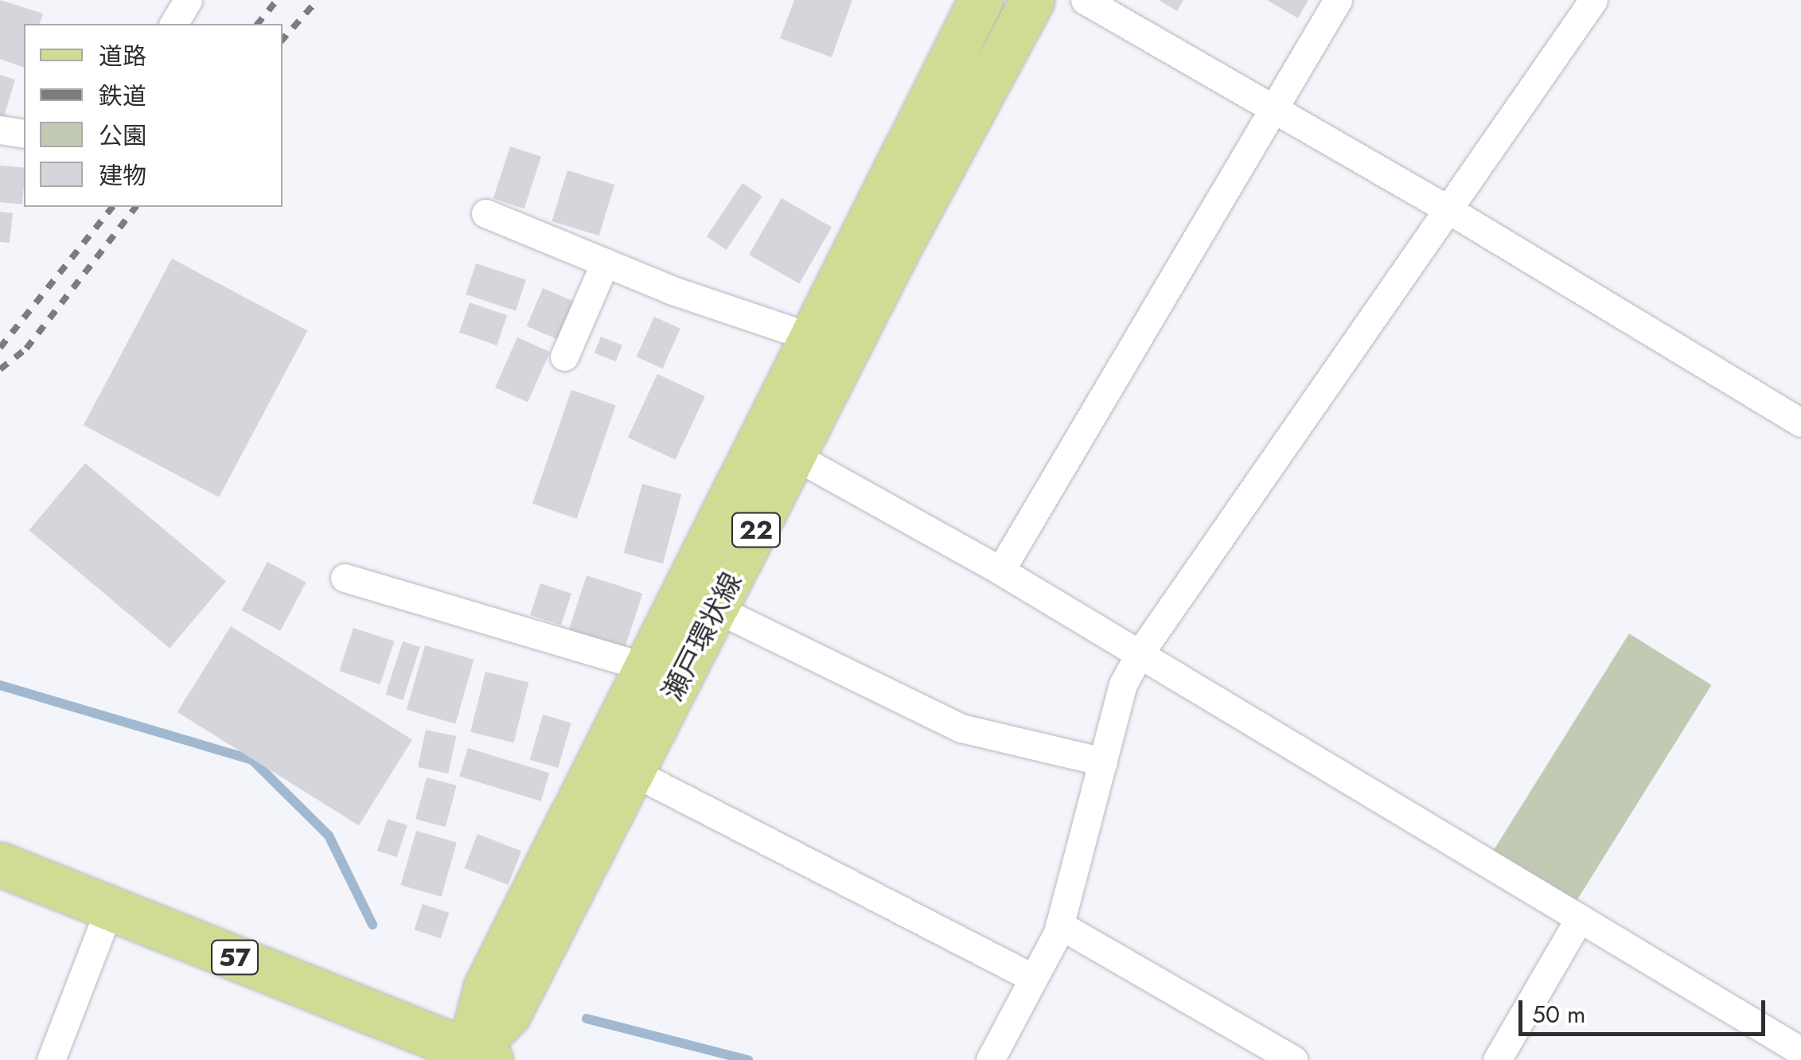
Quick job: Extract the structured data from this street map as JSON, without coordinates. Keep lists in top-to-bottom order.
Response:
{
  "streets": {
    "main road": ["22", "瀬戸環状線", "57"]
  },
  "crossings": [
    ["瀬戸環状線", "57"]
  ],
  "legend": [
    "道路",
    "鉄道",
    "公園",
    "建物"
  ],
  "scale_bar": "50 m"
}
